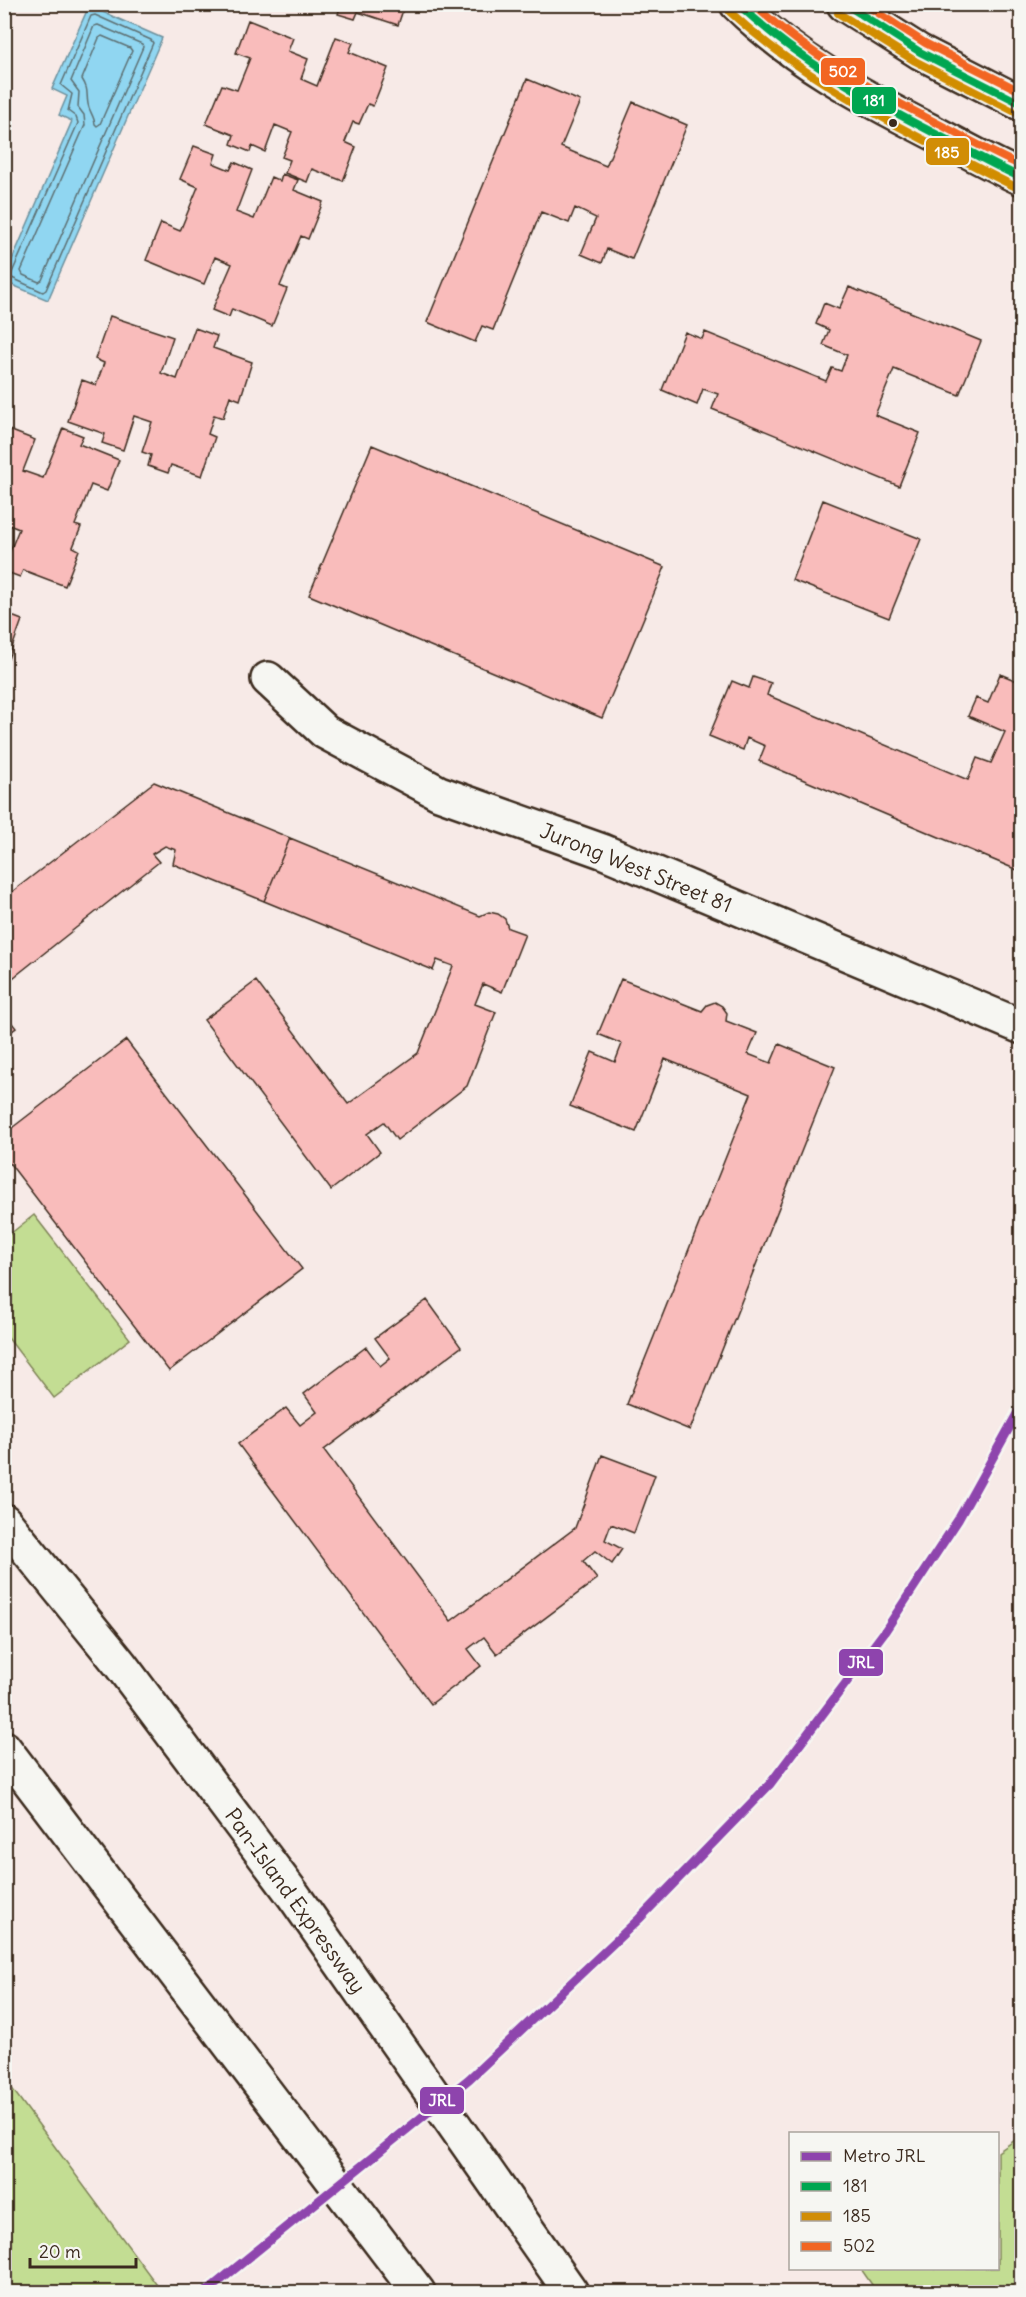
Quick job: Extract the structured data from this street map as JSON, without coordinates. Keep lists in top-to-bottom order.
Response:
{
  "streets": {
    "main road": ["Jurong West Street 81", "Pan-Island Expressway"]
  },
  "lines": [
    "transit line 181",
    "transit line 502",
    "transit line 185",
    "metro line JRL"
  ],
  "legend": [
    "Metro JRL",
    "181",
    "185",
    "502"
  ],
  "scale_bar": "20 m"
}
